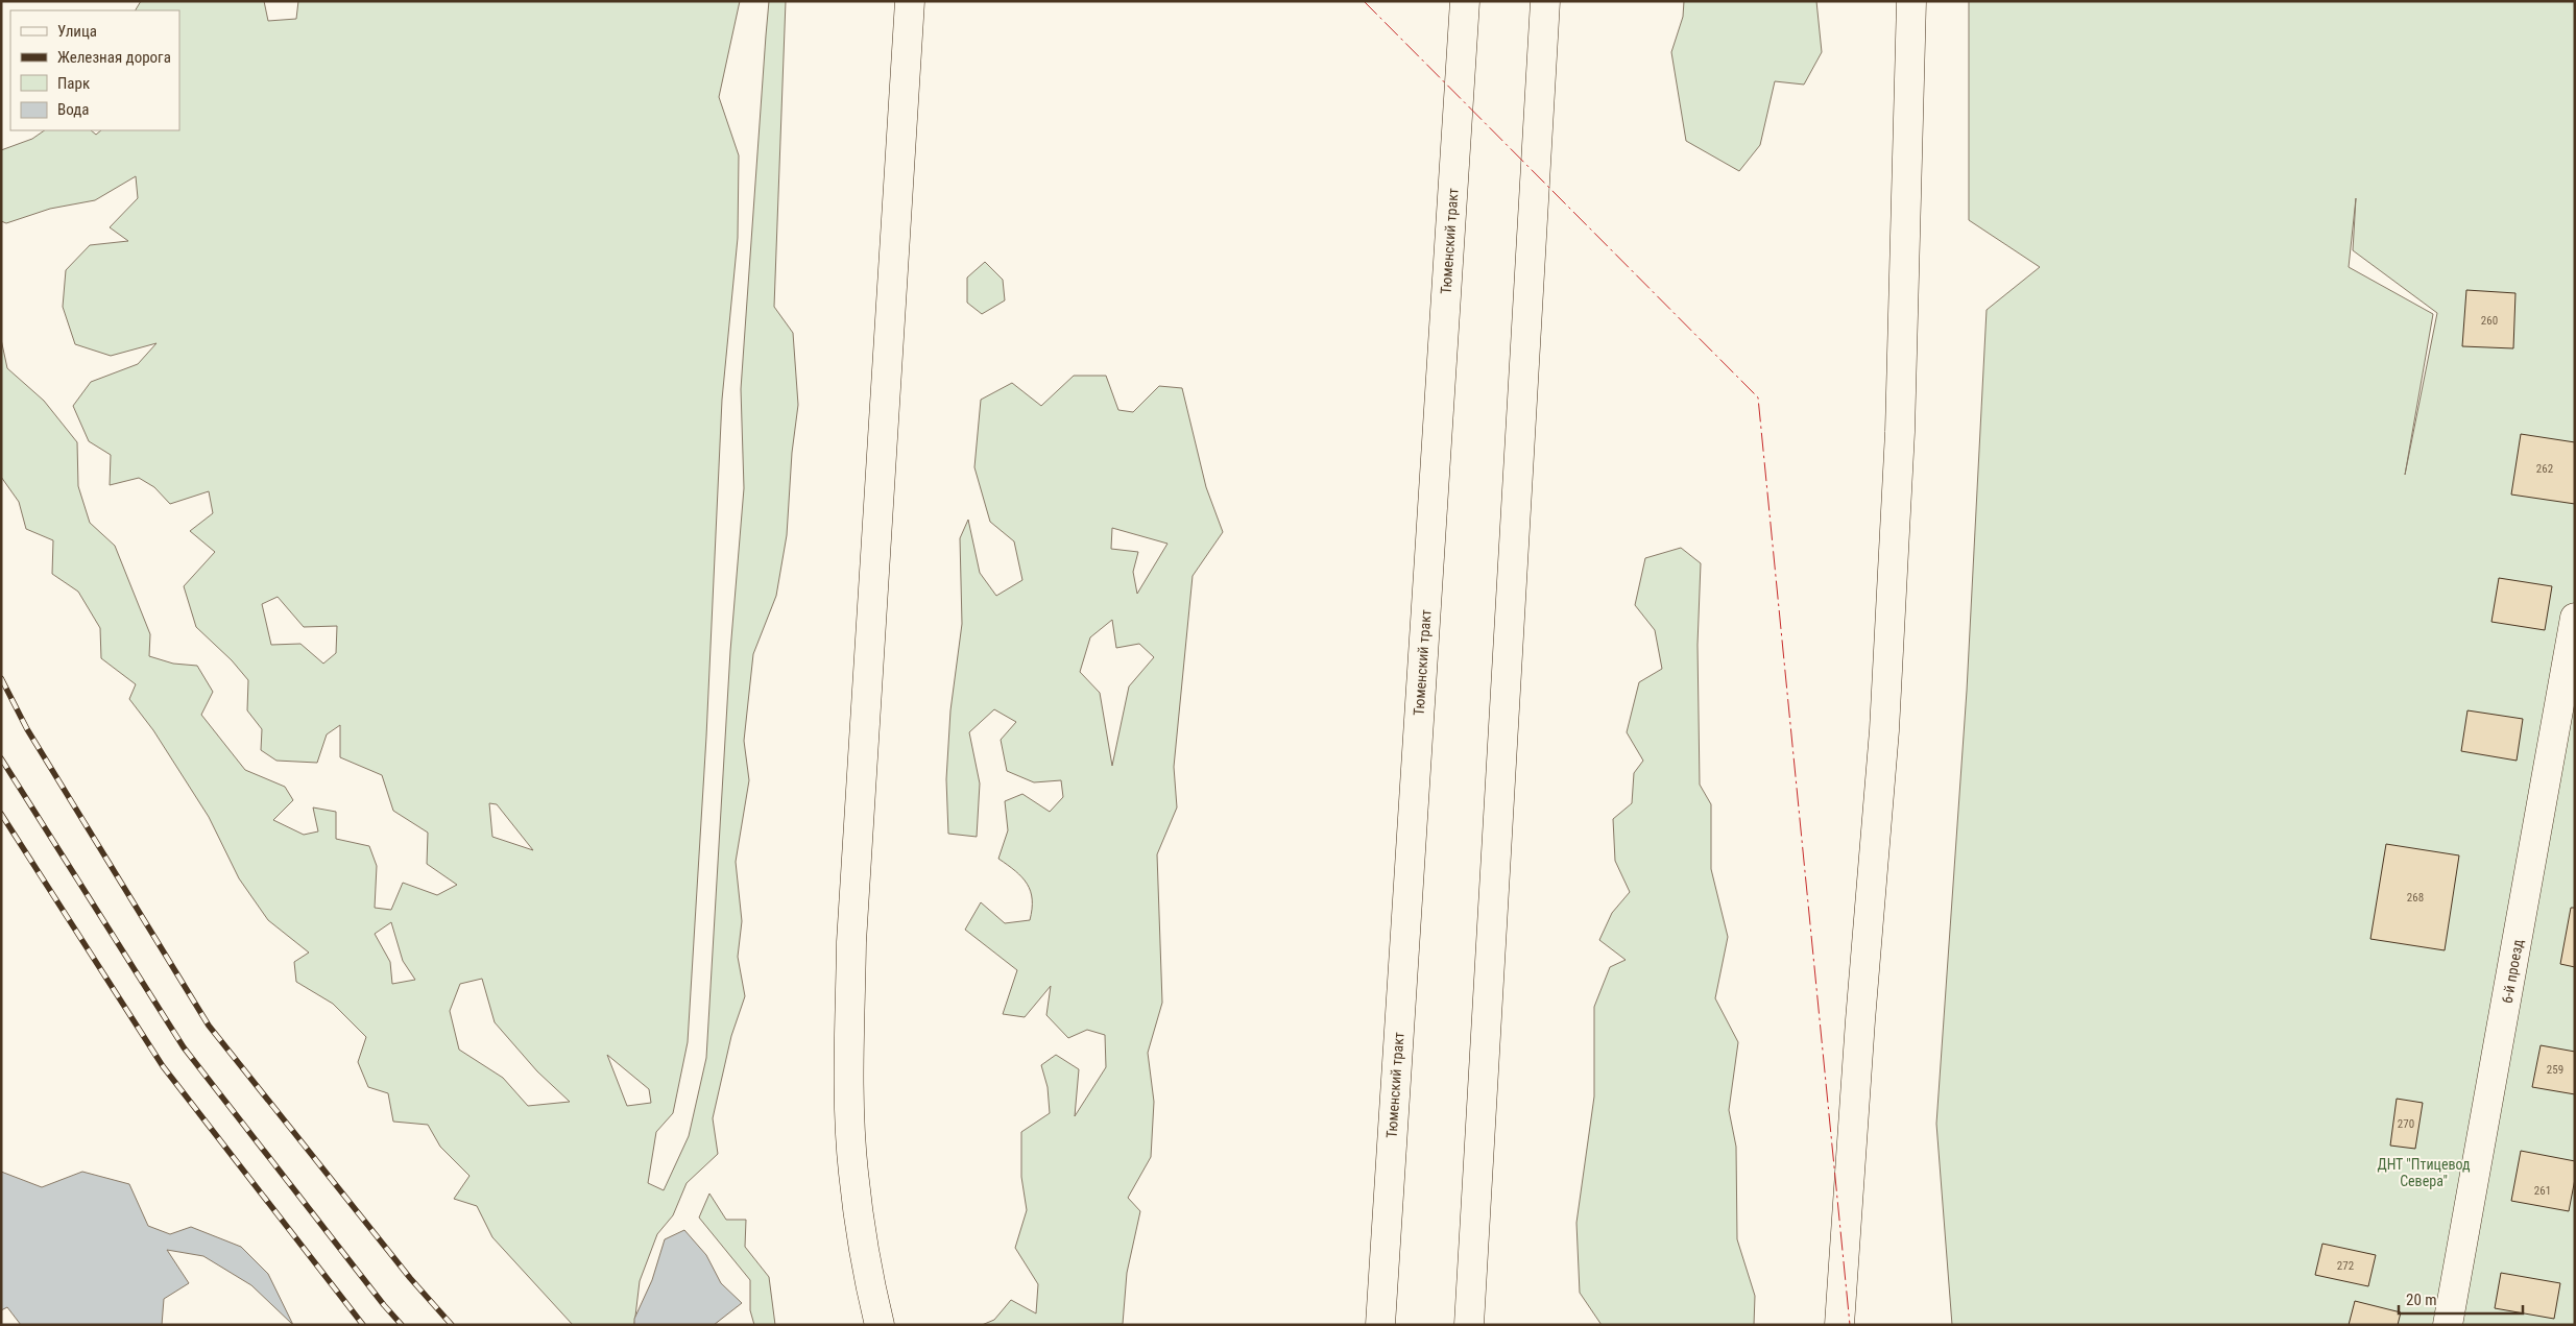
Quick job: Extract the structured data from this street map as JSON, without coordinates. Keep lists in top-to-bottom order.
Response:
{
  "streets": {
    "main road": ["Тюменский тракт", "6-й проезд"]
  },
  "parks": ["ДНТ \"Птицевод Севера\""],
  "house_numbers": [
    "260",
    "262",
    "268",
    "259",
    "270",
    "261",
    "272"
  ],
  "legend": [
    "Улица",
    "Железная дорога",
    "Парк",
    "Вода"
  ],
  "scale_bar": "20 m"
}
